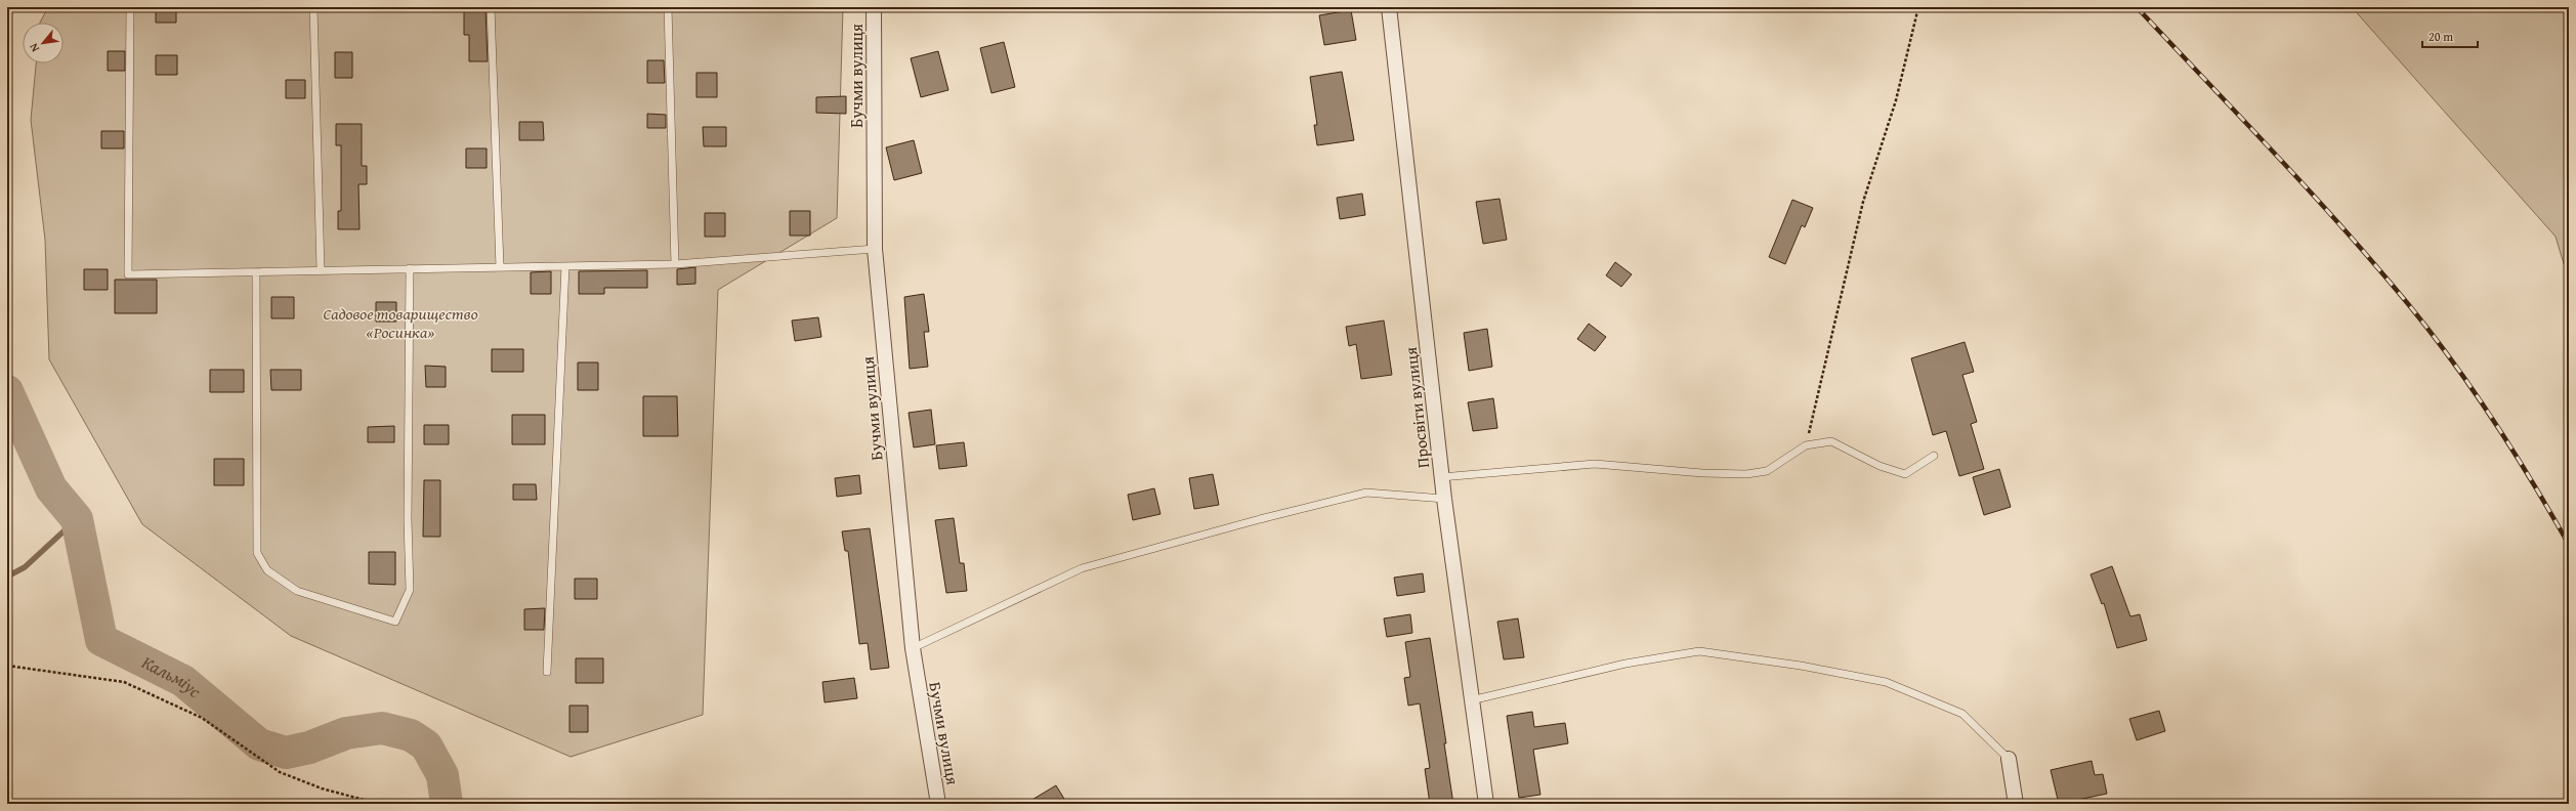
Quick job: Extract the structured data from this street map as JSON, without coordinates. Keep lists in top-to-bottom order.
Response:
{
  "streets": {
    "street": ["Бучми вулиця", "Просвіти вулиця"]
  },
  "water": ["Кальміус"],
  "parks": ["Садовое товарищество «Росинка»"],
  "scale_bar": "20 m",
  "north": "bottom left"
}
